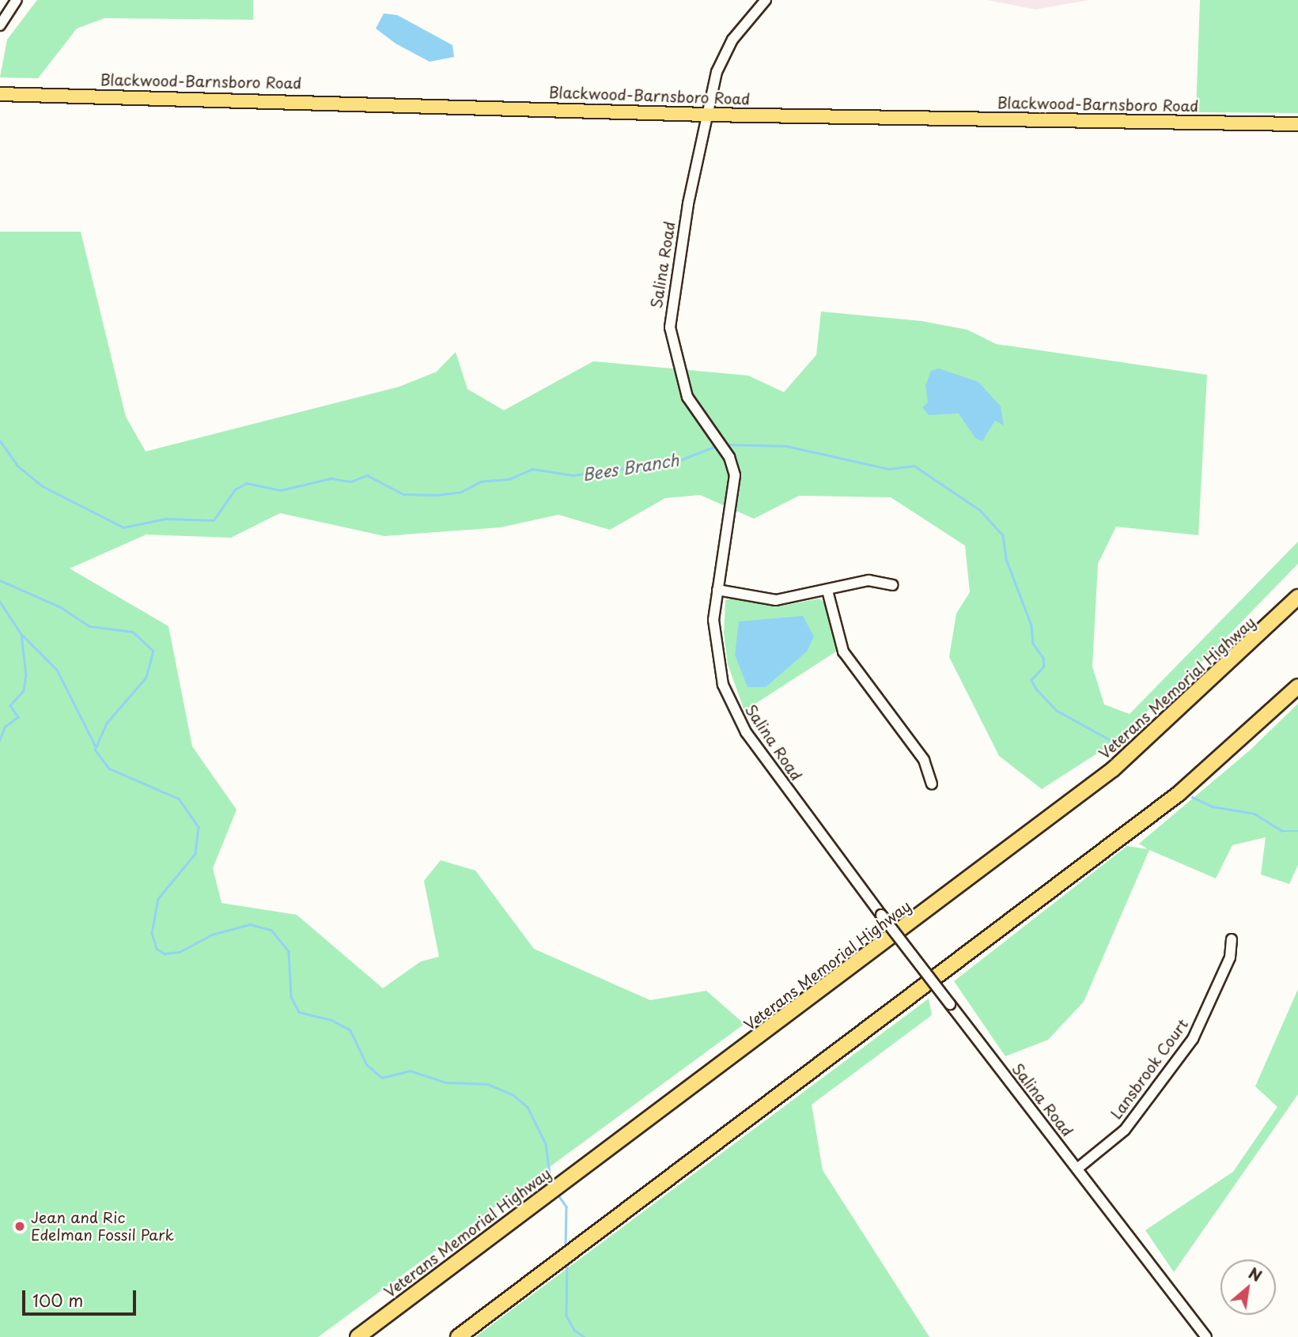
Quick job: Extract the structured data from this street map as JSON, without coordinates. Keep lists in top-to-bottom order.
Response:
{
  "streets": {
    "highway": ["Veterans Memorial Highway"],
    "main road": ["Blackwood-Barnsboro Road"],
    "street": ["Salina Road", "Lansbrook Court"]
  },
  "crossings": [
    ["Blackwood-Barnsboro Road", "Salina Road"],
    ["Salina Road", "Lansbrook Court"]
  ],
  "water": ["Bees Branch"],
  "places": ["Jean and Ric Edelman Fossil Park"],
  "scale_bar": "100 m",
  "north": "top right"
}
